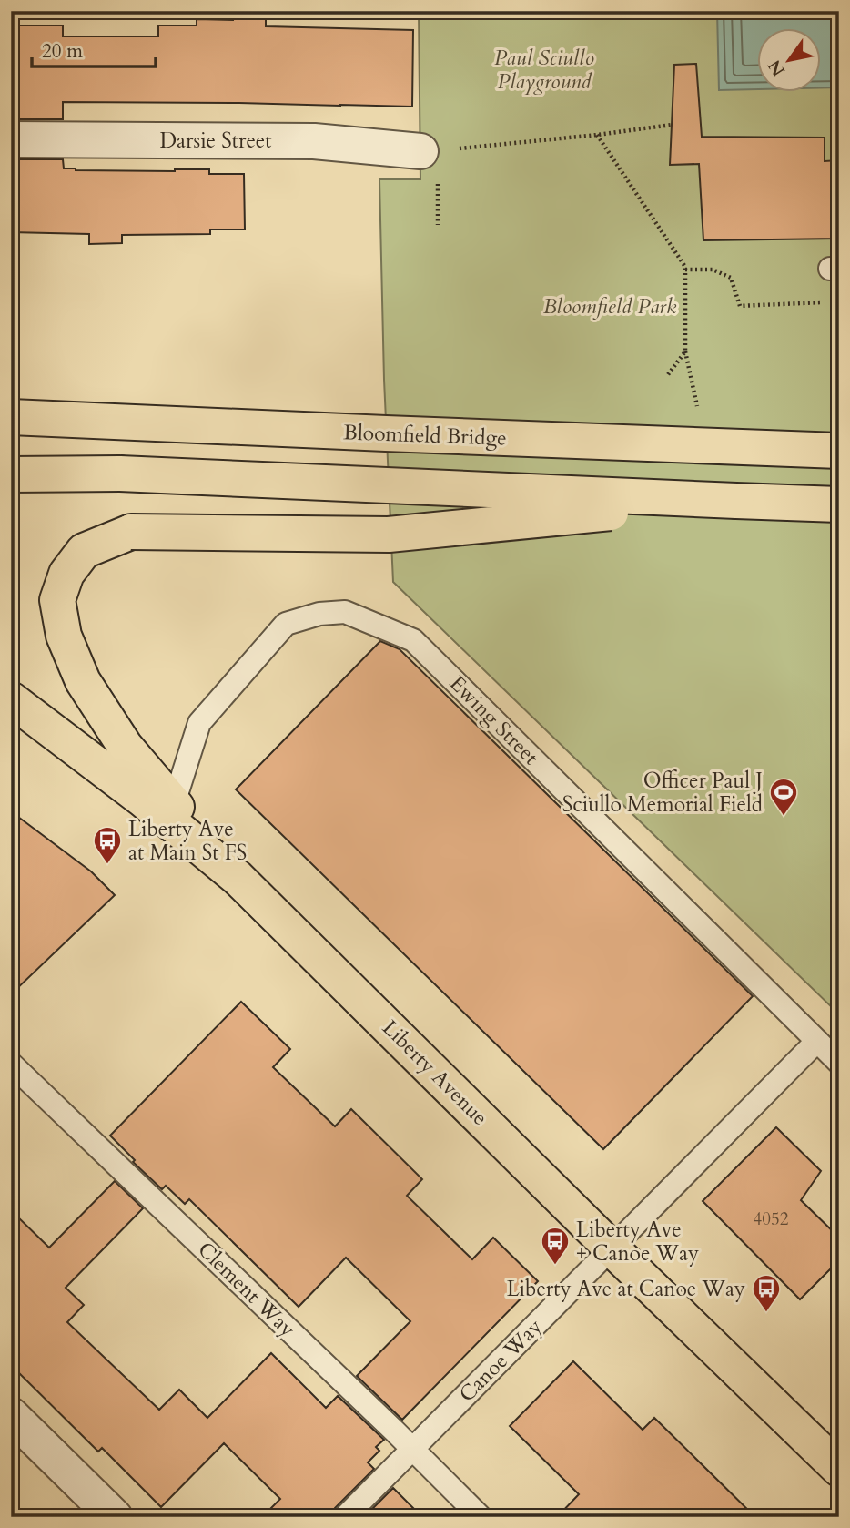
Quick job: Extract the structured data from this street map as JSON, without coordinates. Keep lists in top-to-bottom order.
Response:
{
  "streets": {
    "main road": ["Bloomfield Bridge", "Liberty Avenue"],
    "street": ["Darsie Street"],
    "lane": ["Ewing Street", "Clement Way", "Canoe Way"]
  },
  "crossings": [
    ["Ewing Street", "Liberty Avenue"],
    ["Ewing Street", "Canoe Way"],
    ["Liberty Avenue", "Canoe Way"],
    ["Clement Way", "Canoe Way"]
  ],
  "parks": ["Paul Sciullo Playground", "Bloomfield Park"],
  "places": {
    "sports": ["Officer Paul J Sciullo Memorial Field"],
    "bus stop": ["Liberty Ave at Main St FS", "Liberty Ave + Canoe Way", "Liberty Ave at Canoe Way"]
  },
  "house_numbers": ["4052"],
  "scale_bar": "20 m",
  "north": "bottom left"
}
